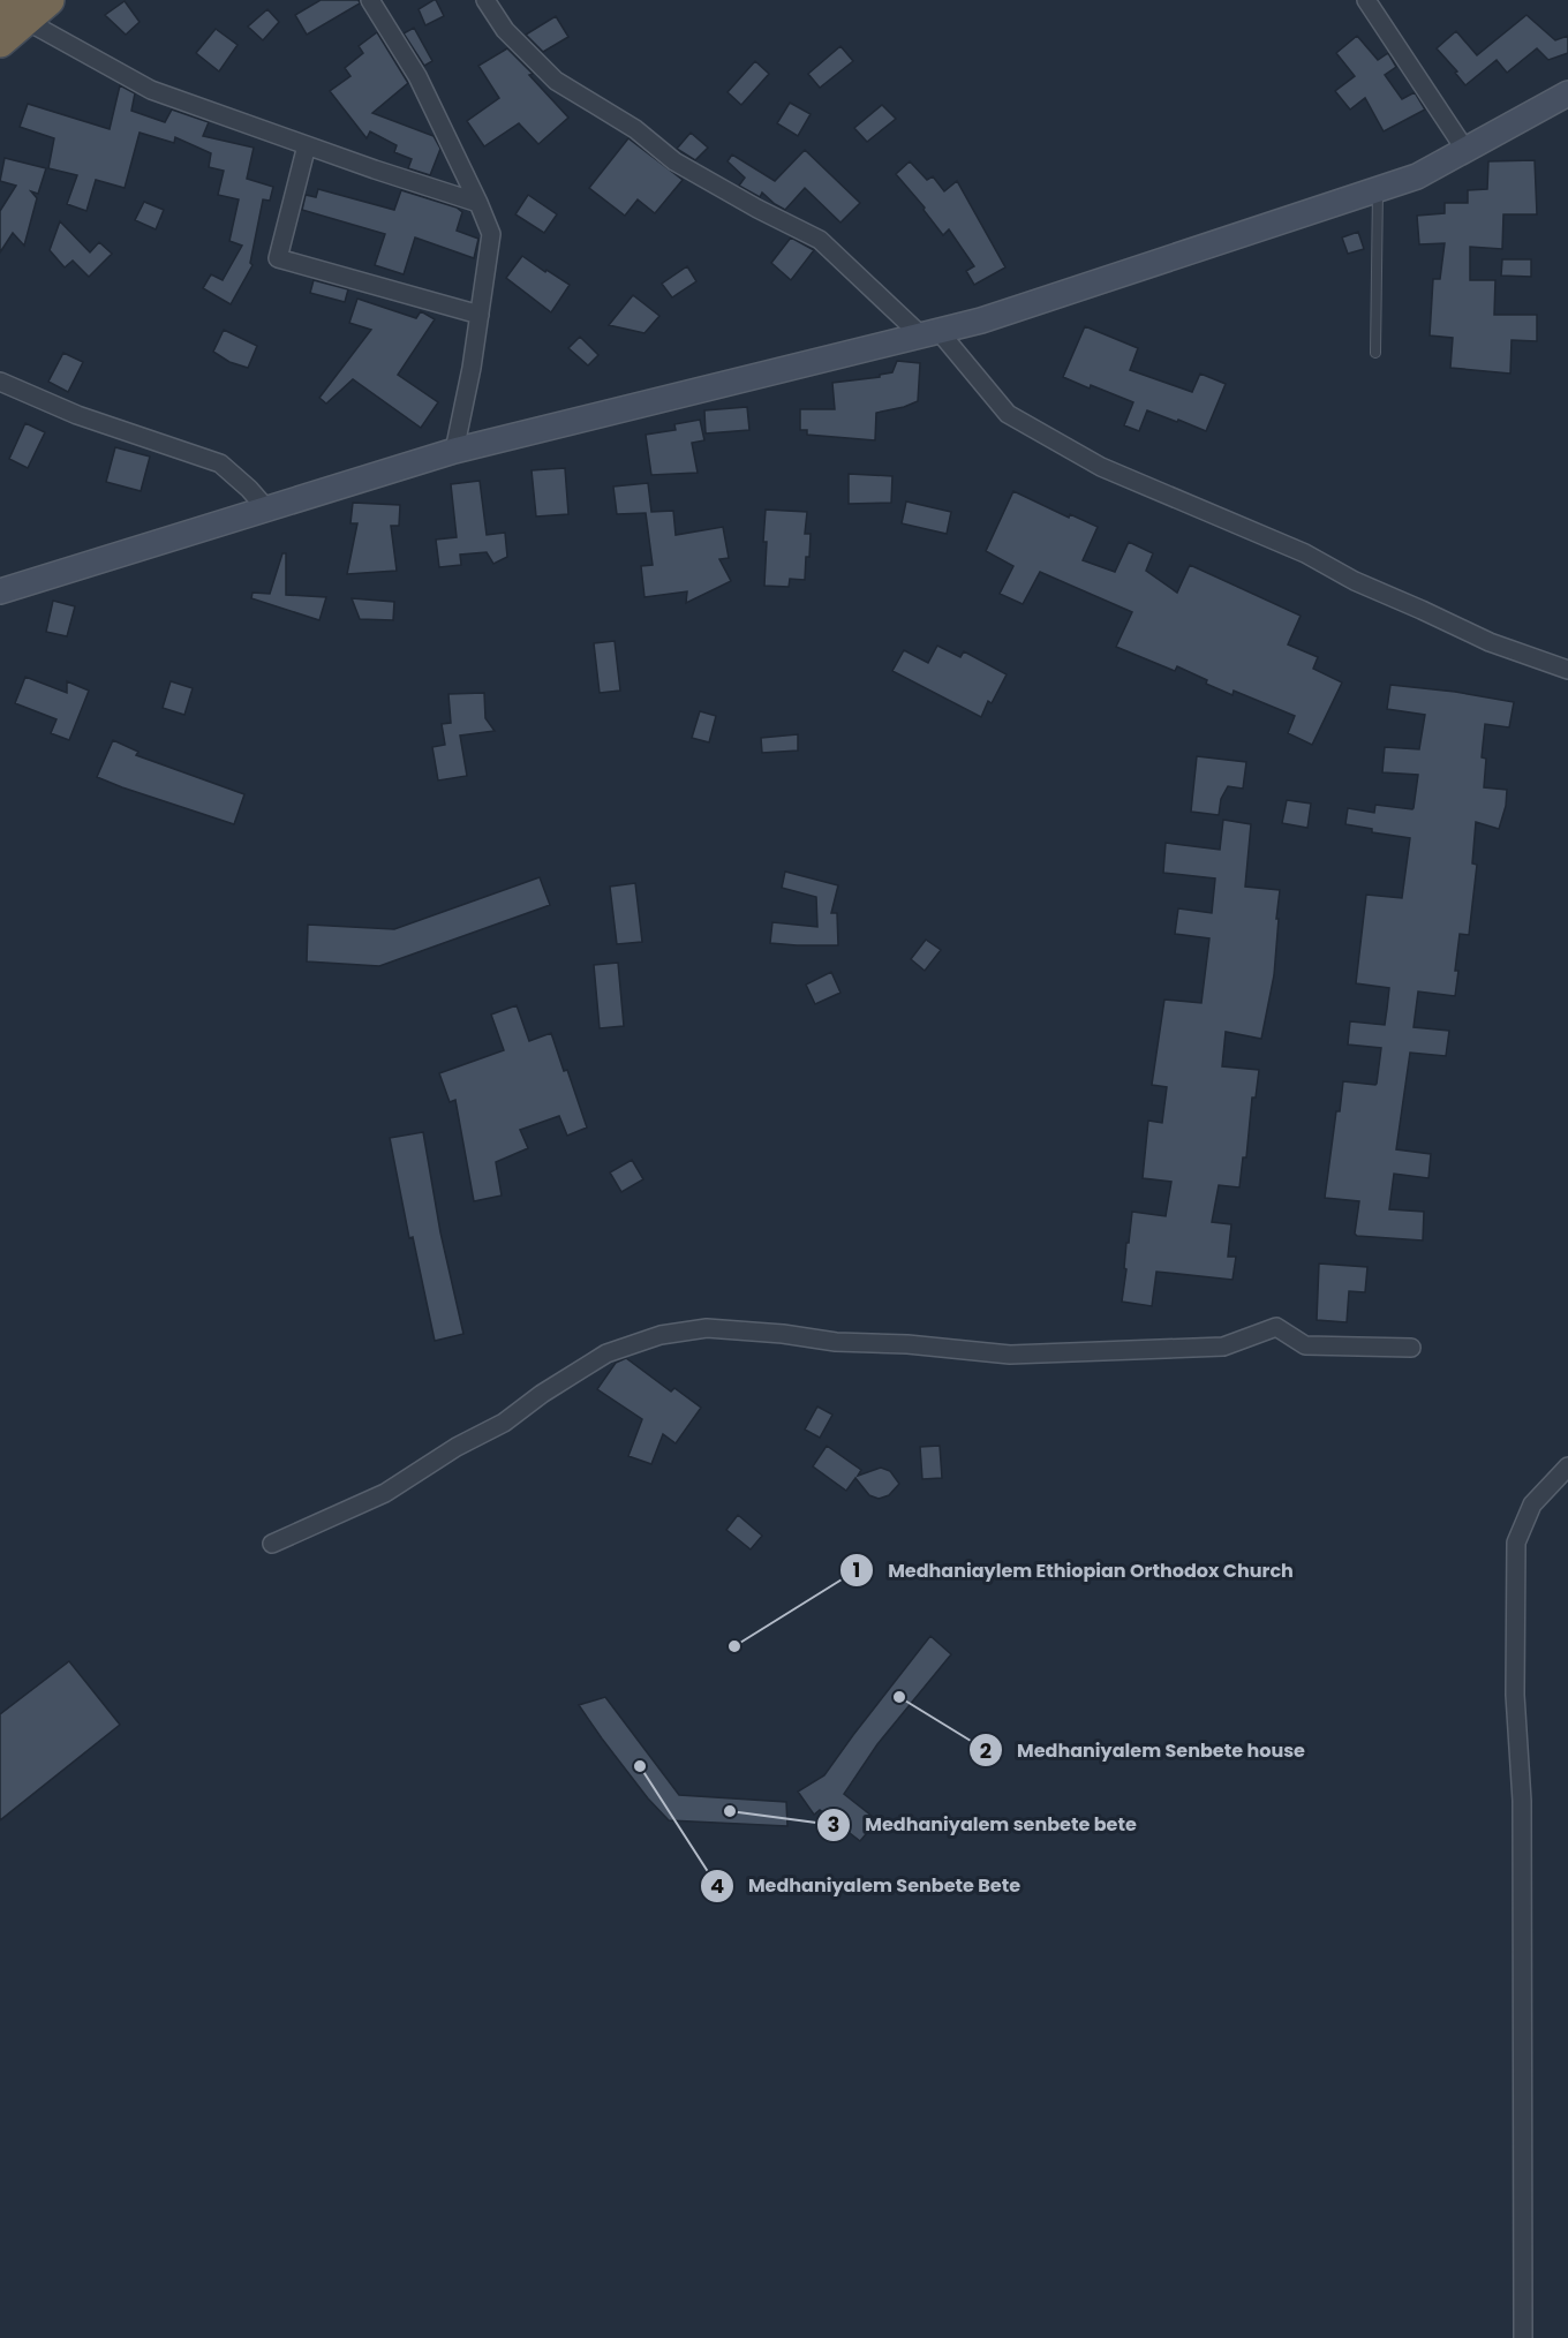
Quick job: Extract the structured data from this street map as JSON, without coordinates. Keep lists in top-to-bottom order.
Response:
{
  "places": [
    "Medhaniaylem Ethiopian Orthodox Church",
    "Medhaniyalem Senbete house",
    "Medhaniyalem Senbete Bete",
    "Medhaniyalem senbete bete"
  ]
}
